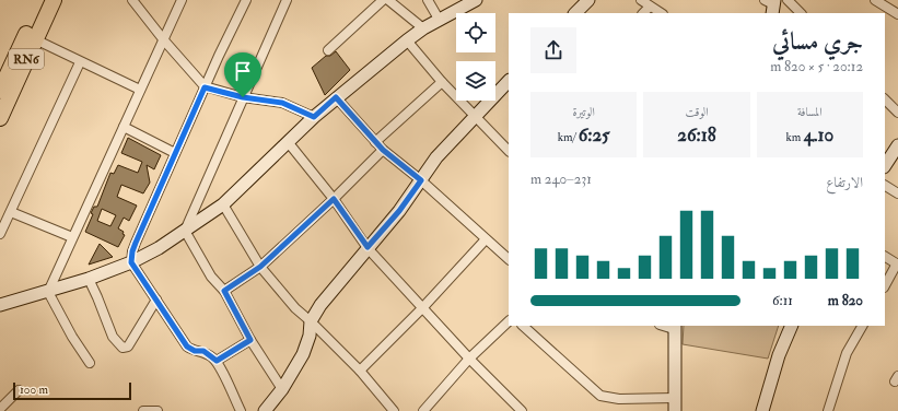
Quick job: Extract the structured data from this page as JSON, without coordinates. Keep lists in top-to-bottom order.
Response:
{
  "streets": {
    "highway": ["RN6"]
  },
  "scale_bar": "100 m",
  "page": {
    "heading": ["جري مسائي", "20:12 · 5 × 820 m"],
    "stats": [
      ["المسافة", "4.10 km"],
      ["الوقت", "26:18"],
      ["الوتيرة", "6:25 /km"]
    ],
    "chart": ["الارتفاع", "231–240 m"],
    "list": [
      {
        "name": "820 m",
        "note": "6:11"
      }
    ],
    "scale": "100 m"
  }
}
